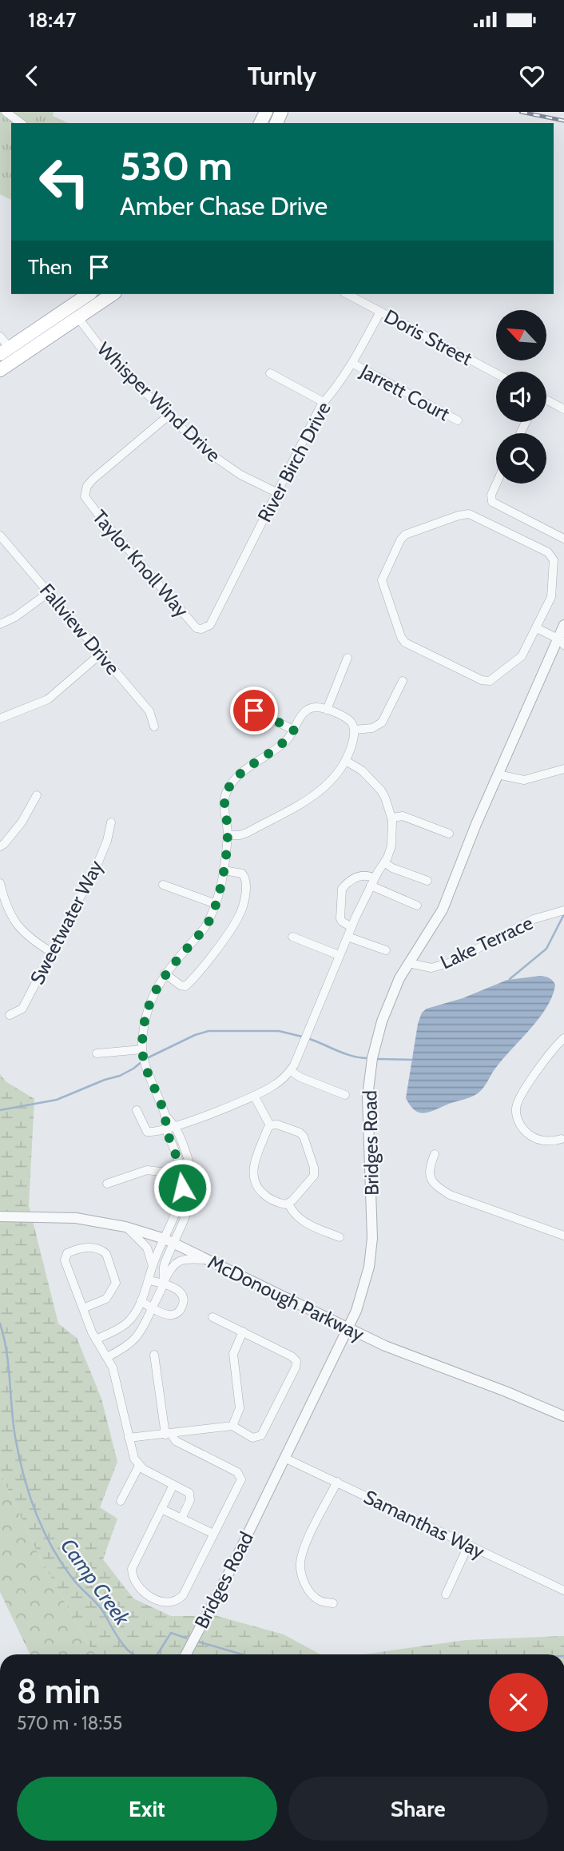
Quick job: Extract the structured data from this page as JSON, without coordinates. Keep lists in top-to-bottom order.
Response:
{
  "streets": {
    "street": [
      "Doris Street",
      "Jarrett Court",
      "Whisper Wind Drive",
      "River Birch Drive",
      "Taylor Knoll Way",
      "Fallview Drive",
      "Sweetwater Way",
      "Lake Terrace",
      "Bridges Road",
      "McDonough Parkway",
      "Samanthas Way"
    ]
  },
  "crossings": [
    ["Doris Street", "River Birch Drive"],
    ["Jarrett Court", "River Birch Drive"],
    ["Whisper Wind Drive", "River Birch Drive"],
    ["Whisper Wind Drive", "Taylor Knoll Way"],
    ["River Birch Drive", "Taylor Knoll Way"],
    ["Lake Terrace", "Bridges Road"],
    ["Bridges Road", "McDonough Parkway"],
    ["Bridges Road", "Samanthas Way"]
  ],
  "water": ["Camp Creek"],
  "north": "top left",
  "page": {
    "status": "18:47",
    "header": "Turnly",
    "turn": ["530 m", "Amber Chase Drive"],
    "then": "Then",
    "heading": ["8 min", "570 m · 18:55"],
    "buttons": ["Exit", "Share"]
  }
}
